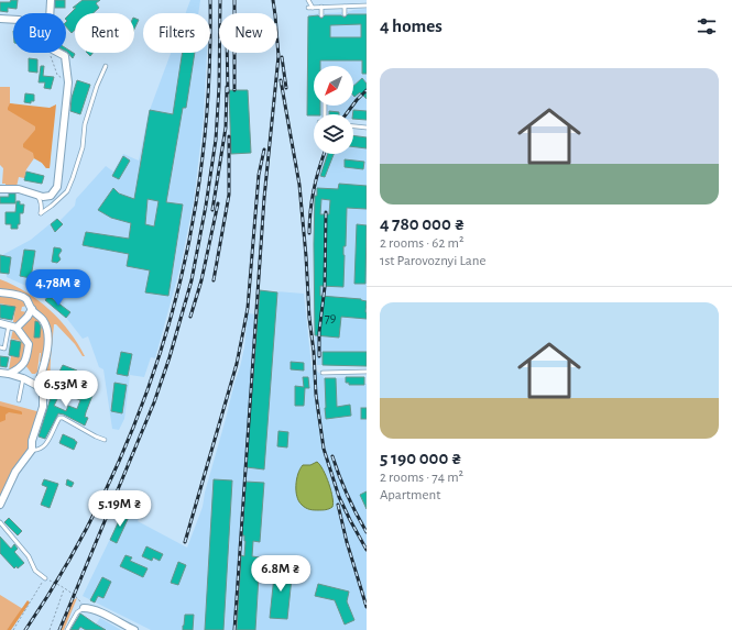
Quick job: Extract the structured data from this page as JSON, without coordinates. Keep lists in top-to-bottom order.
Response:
{
  "house_numbers": ["79"],
  "north": "bottom left",
  "page": {
    "heading": "4 homes",
    "chip": [
      "Buy",
      "Rent",
      "Filters",
      "New"
    ],
    "list": [
      {
        "name": "4 780 000 ₴",
        "note": "2 rooms · 62 m² · 1st Parovoznyi Lane"
      },
      {
        "name": "5 190 000 ₴",
        "note": "2 rooms · 74 m² · Apartment"
      }
    ],
    "price": [
      "4.78M ₴",
      "6.53M ₴",
      "5.19M ₴",
      "6.8M ₴"
    ]
  }
}
